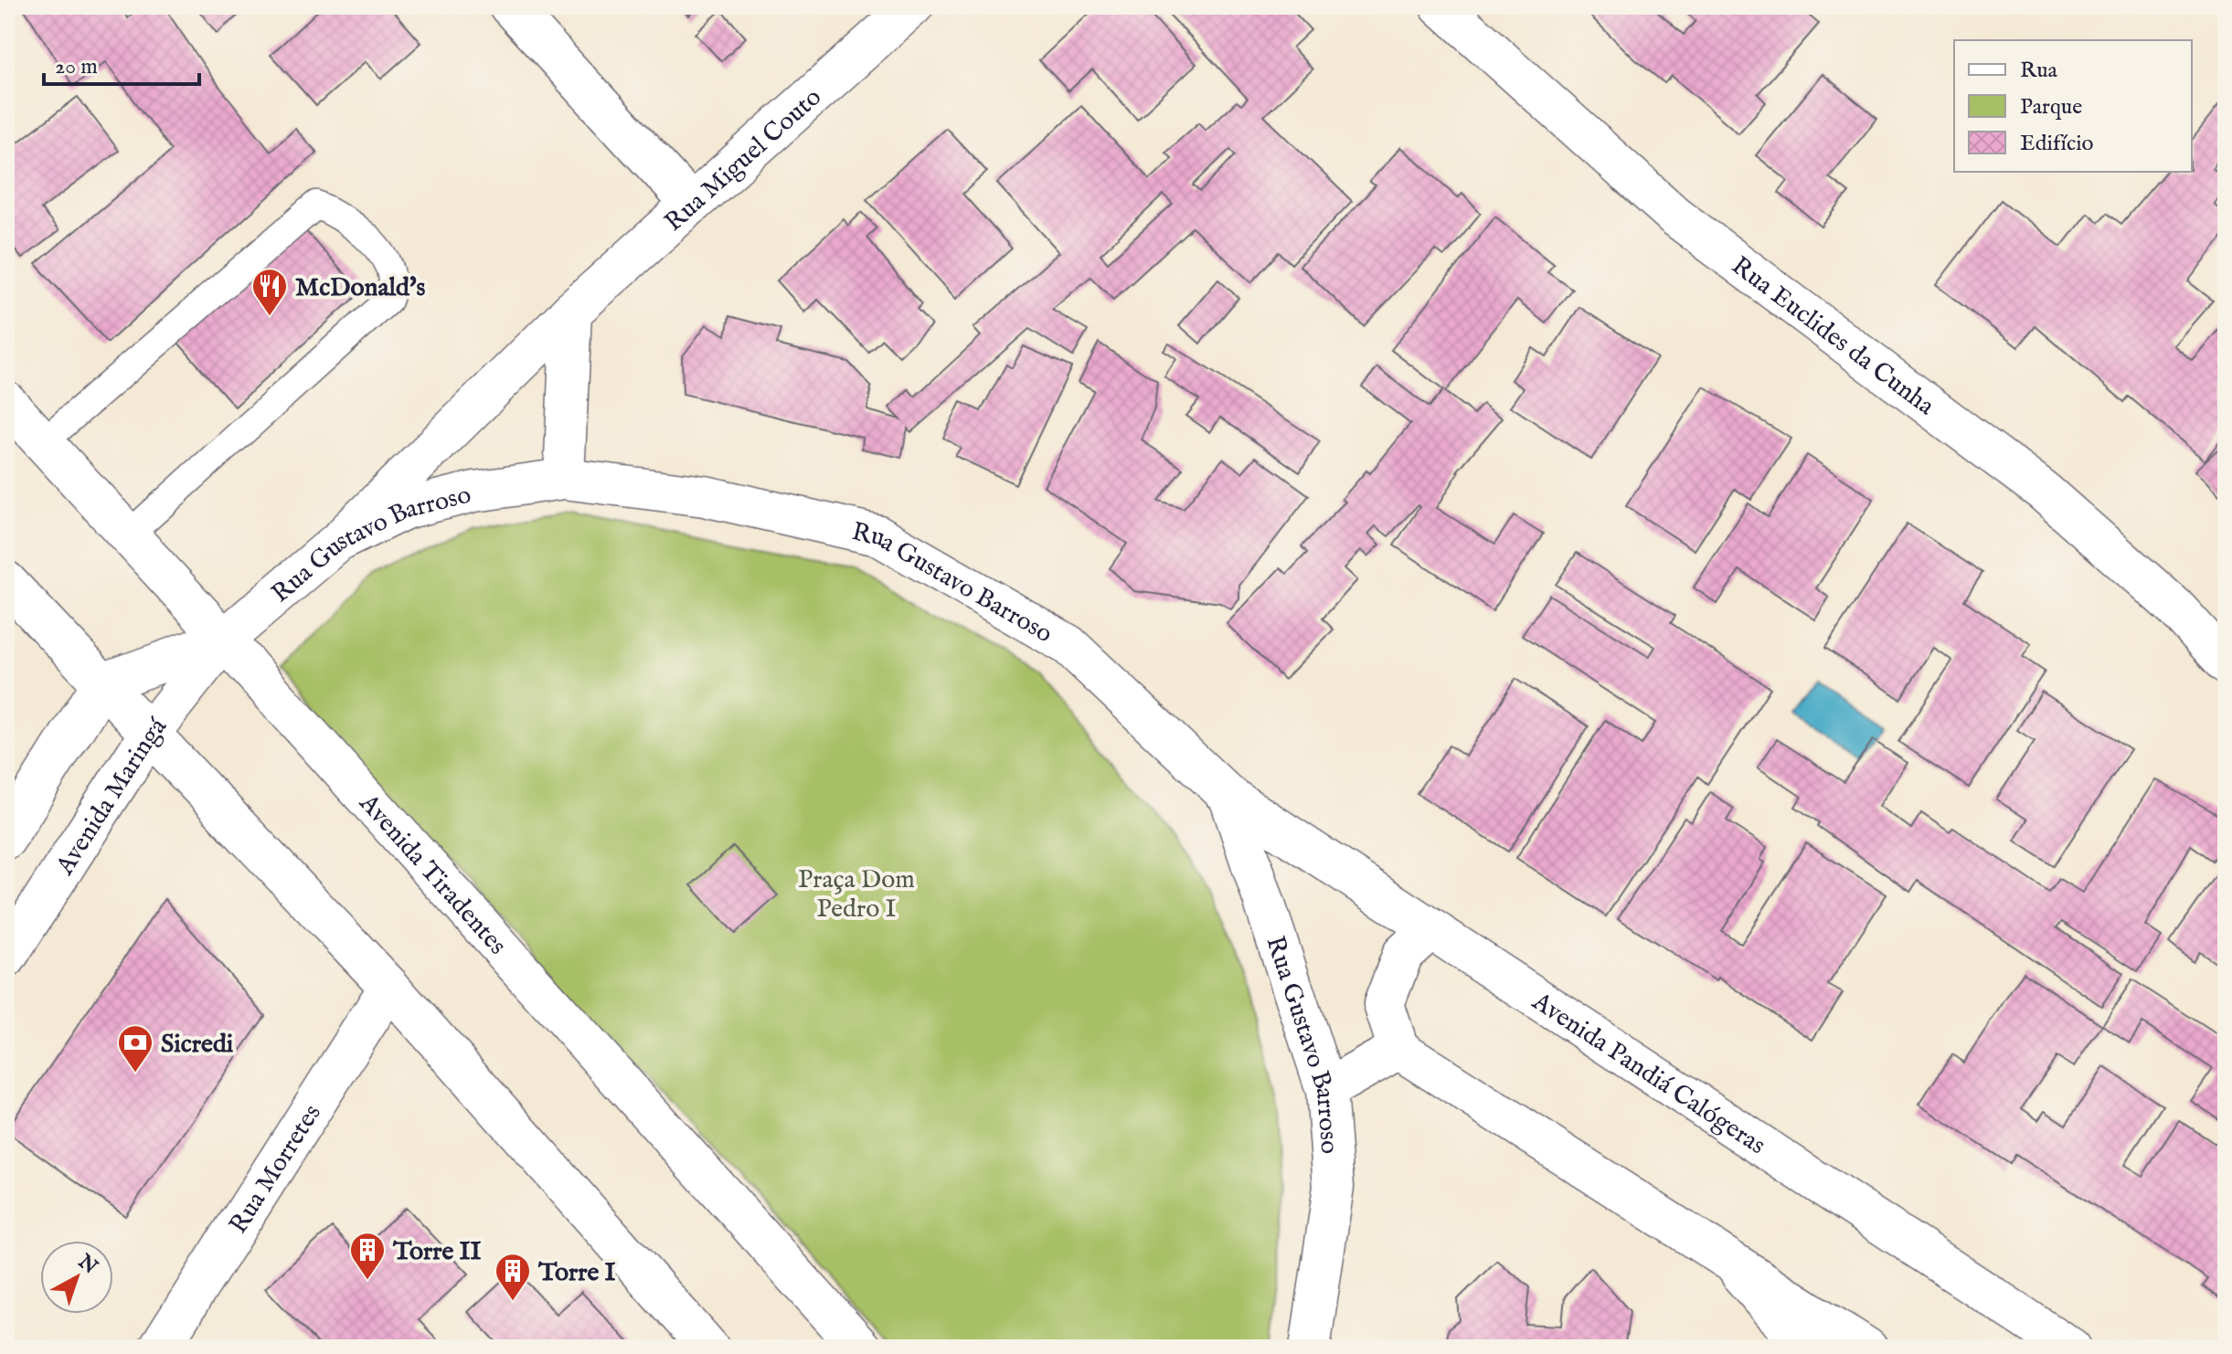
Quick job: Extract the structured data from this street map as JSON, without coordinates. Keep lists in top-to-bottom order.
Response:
{
  "streets": {
    "street": [
      "Rua Miguel Couto",
      "Rua Euclides da Cunha",
      "Rua Gustavo Barroso",
      "Avenida Maringá",
      "Avenida Tiradentes",
      "Avenida Pandiá Calógeras",
      "Rua Morretes"
    ]
  },
  "crossings": [
    ["Rua Miguel Couto", "Rua Gustavo Barroso"],
    ["Rua Gustavo Barroso", "Avenida Maringá"],
    ["Rua Gustavo Barroso", "Avenida Tiradentes"],
    ["Rua Gustavo Barroso", "Avenida Pandiá Calógeras"],
    ["Avenida Maringá", "Avenida Tiradentes"]
  ],
  "parks": ["Praça Dom Pedro I"],
  "places": {
    "restaurant": ["McDonald's"],
    "bank": ["Sicredi"],
    "building": ["Torre II", "Torre I"]
  },
  "legend": ["Rua", "Parque", "Edifício"],
  "scale_bar": "20 m",
  "north": "top right"
}
